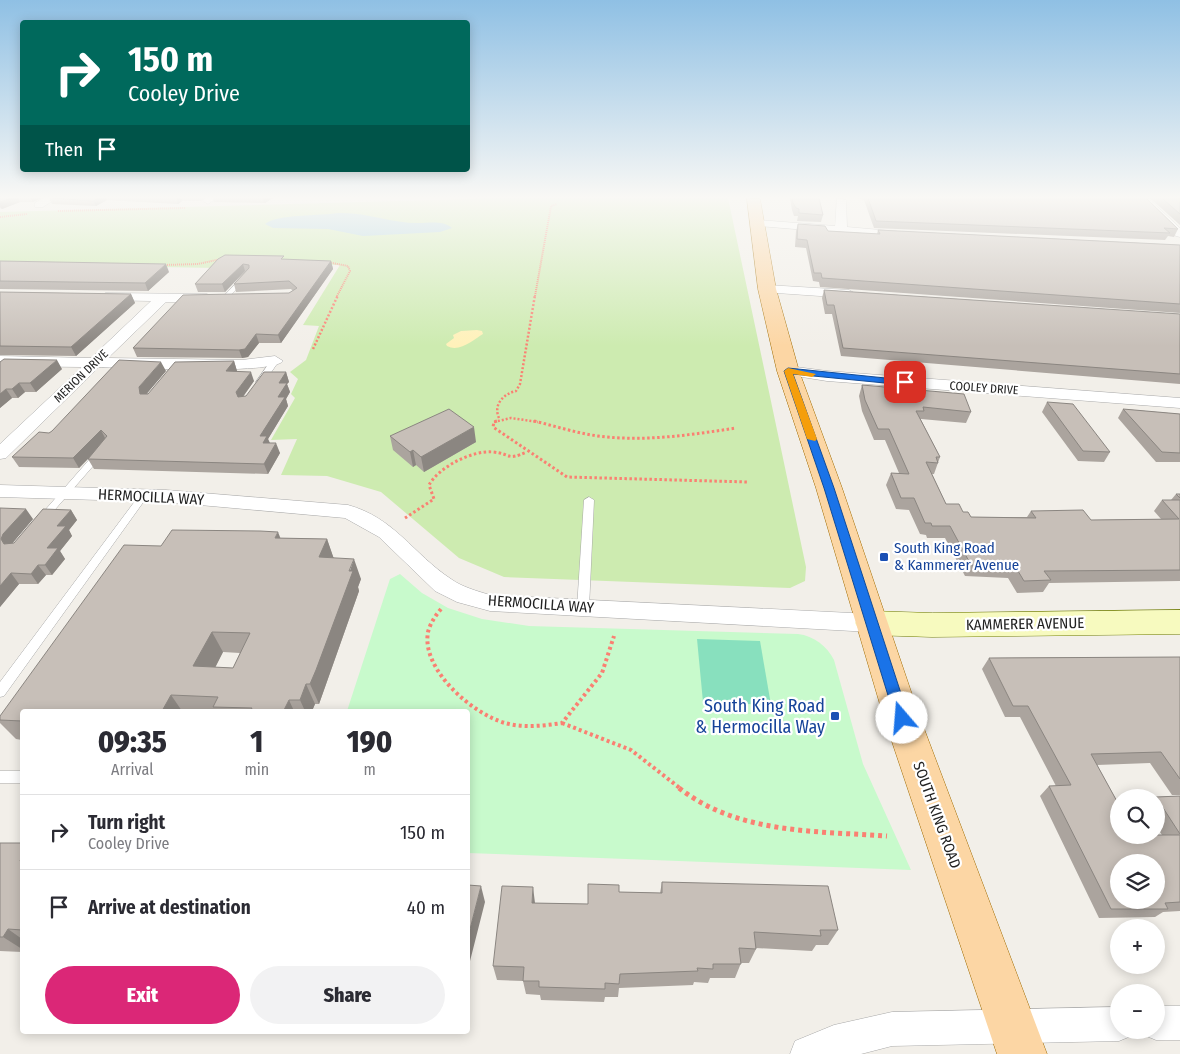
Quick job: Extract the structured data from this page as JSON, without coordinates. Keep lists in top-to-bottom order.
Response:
{
  "streets": {
    "main road": ["SOUTH KING ROAD"],
    "street": [
      "MERION DRIVE",
      "COOLEY DRIVE",
      "HERMOCILLA WAY",
      "KAMMERER AVENUE"
    ]
  },
  "crossings": [
    ["COOLEY DRIVE", "SOUTH KING ROAD"],
    ["HERMOCILLA WAY", "KAMMERER AVENUE"],
    ["HERMOCILLA WAY", "SOUTH KING ROAD"],
    ["KAMMERER AVENUE", "SOUTH KING ROAD"]
  ],
  "places": {
    "transit": ["South King Road & Kammerer Avenue", "South King Road & Hermocilla Way"]
  },
  "page": {
    "turn": ["150 m", "Cooley Drive"],
    "then": "Then",
    "eta": [
      "09:35",
      "Arrival",
      "1",
      "min",
      "190",
      "m"
    ],
    "map_buttons": ["+", "−"],
    "list": [
      {
        "name": "Turn right",
        "note": "Cooley Drive",
        "value": "150 m"
      },
      {
        "name": "Arrive at destination",
        "value": "40 m"
      }
    ],
    "buttons": ["Exit", "Share"]
  }
}
